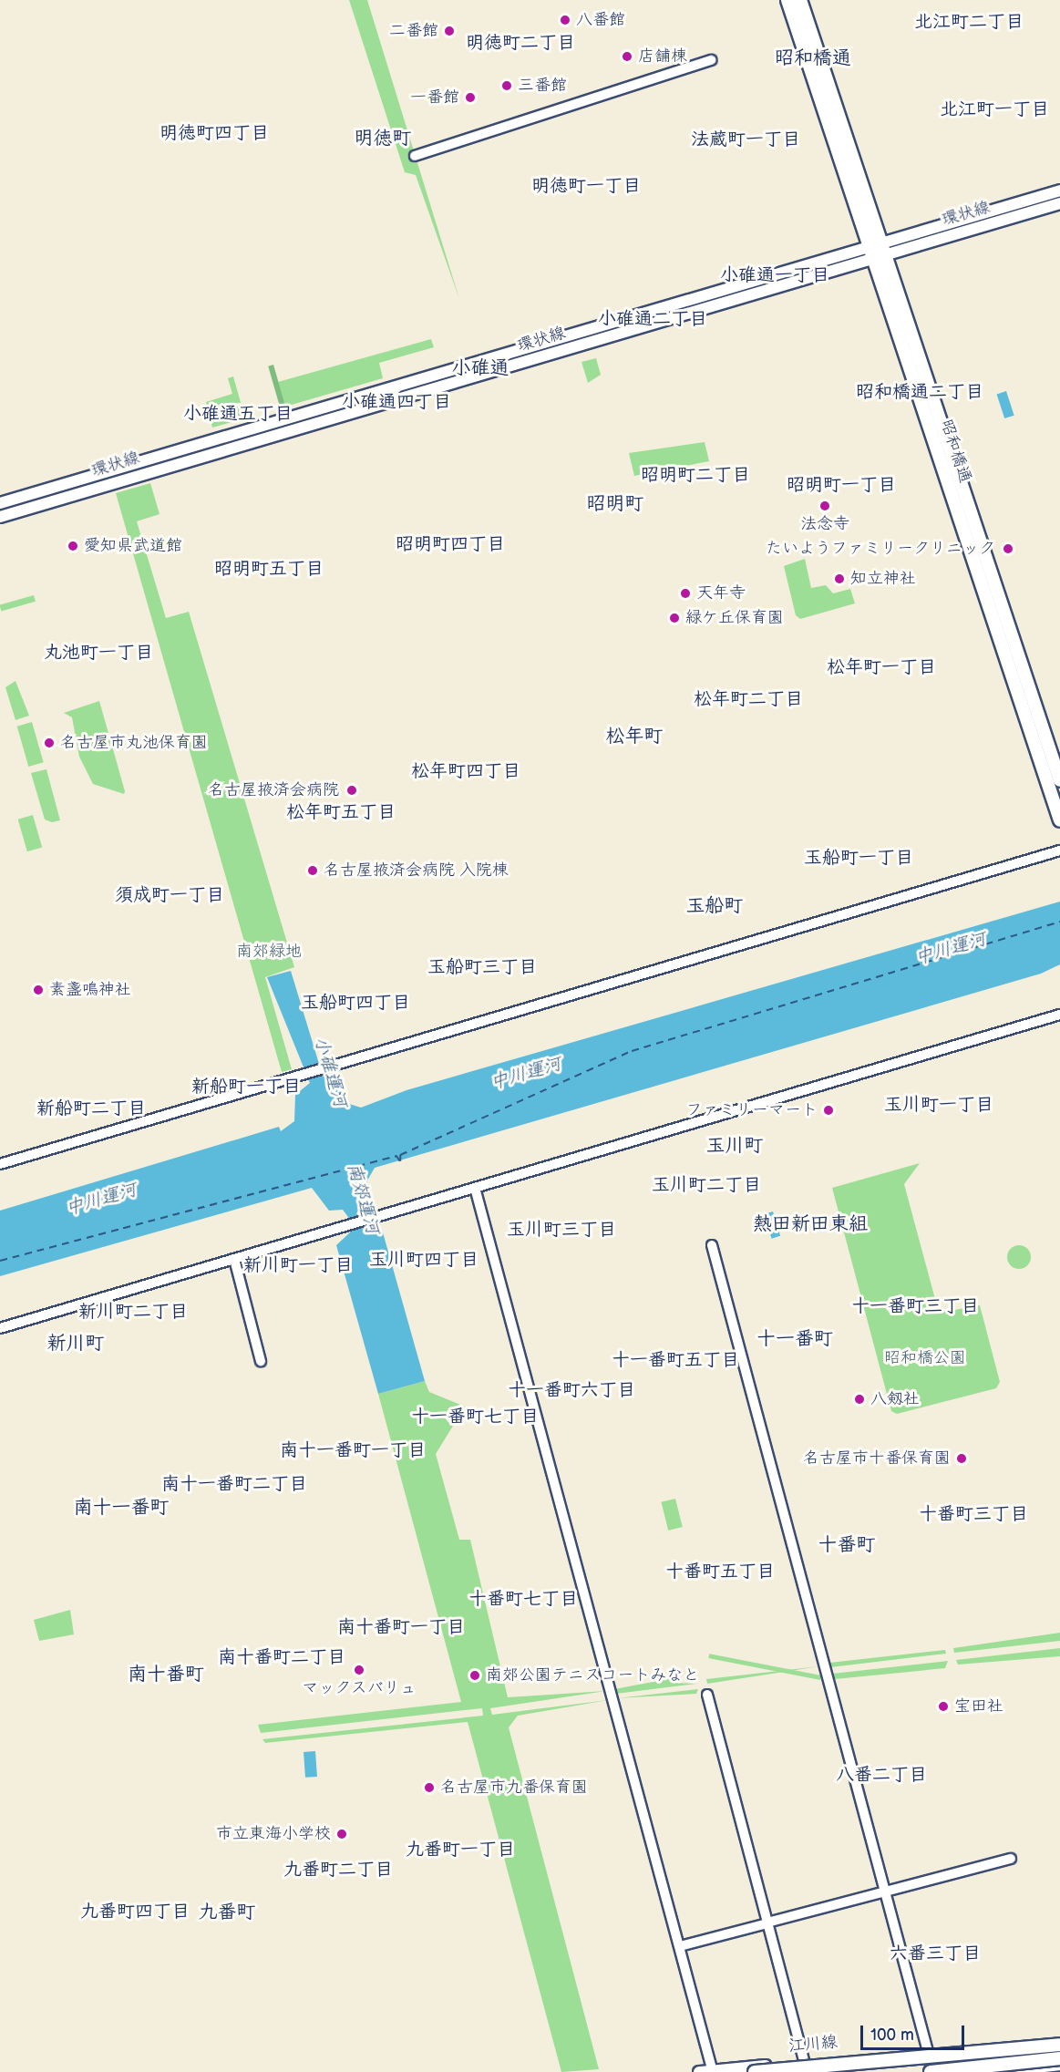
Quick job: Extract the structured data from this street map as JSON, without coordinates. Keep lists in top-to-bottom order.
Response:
{
  "streets": {
    "highway": ["昭和橋通"],
    "main road": ["環状線", "江川線"]
  },
  "crossings": [
    ["環状線", "昭和橋通"]
  ],
  "districts": [
    "北江町二丁目",
    "明徳町二丁目",
    "昭和橋通",
    "北江町一丁目",
    "明徳町四丁目",
    "明徳町",
    "法蔵町一丁目",
    "明徳町一丁目",
    "小碓通一丁目",
    "小碓通二丁目",
    "小碓通",
    "昭和橋通二丁目",
    "小碓通四丁目",
    "小碓通五丁目",
    "昭明町二丁目",
    "昭明町一丁目",
    "昭明町",
    "昭明町四丁目",
    "昭明町五丁目",
    "丸池町一丁目",
    "松年町一丁目",
    "松年町二丁目",
    "松年町",
    "松年町四丁目",
    "松年町五丁目",
    "玉船町一丁目",
    "須成町一丁目",
    "玉船町",
    "玉船町三丁目",
    "玉船町四丁目",
    "新船町一丁目",
    "玉川町一丁目",
    "新船町二丁目",
    "玉川町",
    "玉川町二丁目",
    "熱田新田東組",
    "玉川町三丁目",
    "玉川町四丁目",
    "新川町一丁目",
    "十一番町三丁目",
    "新川町二丁目",
    "十一番町",
    "新川町",
    "十一番町五丁目",
    "十一番町六丁目",
    "十一番町七丁目",
    "南十一番町一丁目",
    "南十一番町二丁目",
    "南十一番町",
    "十番町三丁目",
    "十番町",
    "十番町五丁目",
    "十番町七丁目",
    "南十番町一丁目",
    "南十番町二丁目",
    "南十番町",
    "八番二丁目",
    "九番町一丁目",
    "九番町二丁目",
    "九番町四丁目",
    "九番町",
    "六番三丁目"
  ],
  "water": ["中川運河", "小碓運河", "南郊運河"],
  "parks": ["南郊緑地", "昭和橋公園"],
  "places": [
    "八番館",
    "二番館",
    "店舗棟",
    "三番館",
    "一番館",
    "法念寺",
    "愛知県武道館",
    "たいようファミリークリニック",
    "知立神社",
    "天年寺",
    "緑ケ丘保育園",
    "名古屋市丸池保育園",
    "名古屋掖済会病院",
    "名古屋掖済会病院 入院棟",
    "素盞鳴神社",
    "ファミリーマート",
    "八剱社",
    "名古屋市十番保育園",
    "マックスバリュ",
    "南郊公園テニスコートみなと",
    "宝田社",
    "名古屋市九番保育園",
    "市立東海小学校"
  ],
  "scale_bar": "100 m"
}
